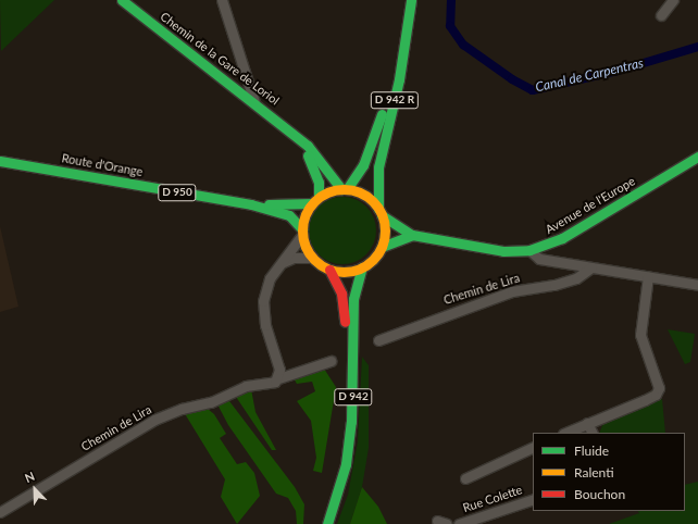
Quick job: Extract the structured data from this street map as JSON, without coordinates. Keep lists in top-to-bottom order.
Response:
{
  "streets": {
    "main road": [
      "Chemin de la Gare de Loriol",
      "D 942 R",
      "Route d'Orange",
      "D 950",
      "Avenue de l'Europe",
      "D 942"
    ],
    "street": ["Chemin de Lira", "Rue Colette"]
  },
  "crossings": [
    ["Chemin de la Gare de Loriol", "D 942 R"],
    ["Chemin de la Gare de Loriol", "Route d'Orange"],
    ["Chemin de la Gare de Loriol", "D 950"],
    ["Chemin de la Gare de Loriol", "Avenue de l'Europe"],
    ["Chemin de la Gare de Loriol", "D 942"],
    ["D 942 R", "Route d'Orange"],
    ["D 942 R", "D 950"],
    ["D 942 R", "Avenue de l'Europe"],
    ["D 942 R", "D 942"],
    ["Route d'Orange", "D 950"],
    ["Route d'Orange", "Avenue de l'Europe"],
    ["Route d'Orange", "D 942"],
    ["D 950", "Avenue de l'Europe"],
    ["D 950", "D 942"],
    ["Avenue de l'Europe", "D 942"]
  ],
  "water": ["Canal de Carpentras"],
  "legend": ["Fluide", "Ralenti", "Bouchon"],
  "north": "top left"
}
